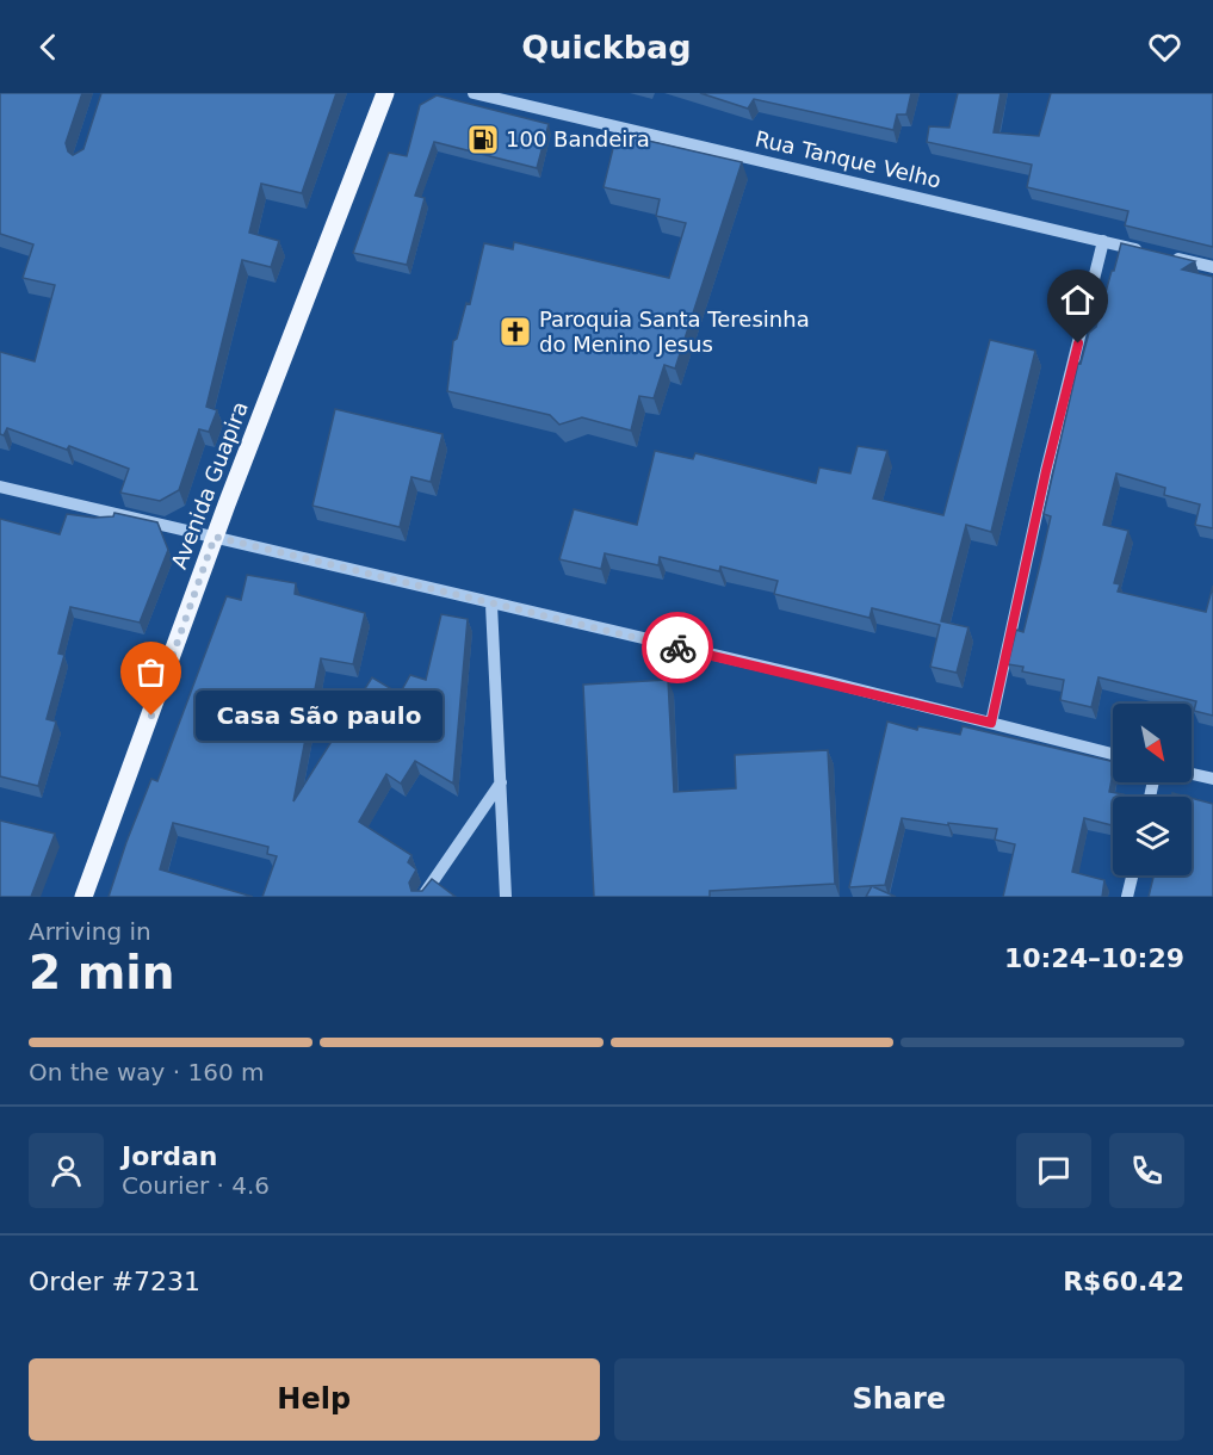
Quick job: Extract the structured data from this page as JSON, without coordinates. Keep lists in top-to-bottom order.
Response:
{
  "streets": {
    "main road": ["Avenida Guapira"],
    "street": ["Rua Tanque Velho"]
  },
  "places": {
    "fuel station": ["100 Bandeira"],
    "church": ["Paroquia Santa Teresinha do Menino Jesus"],
    "other": ["Casa São paulo"]
  },
  "north": "bottom right",
  "page": {
    "header": "Quickbag",
    "bubble": "Casa São paulo",
    "heading": ["2 min", "Arriving in", "10:24–10:29"],
    "panel": [
      "Jordan",
      "Courier · 4.6",
      "Order #7231",
      "R$60.42"
    ],
    "bar": "On the way · 160 m",
    "buttons": ["Help", "Share"]
  }
}
